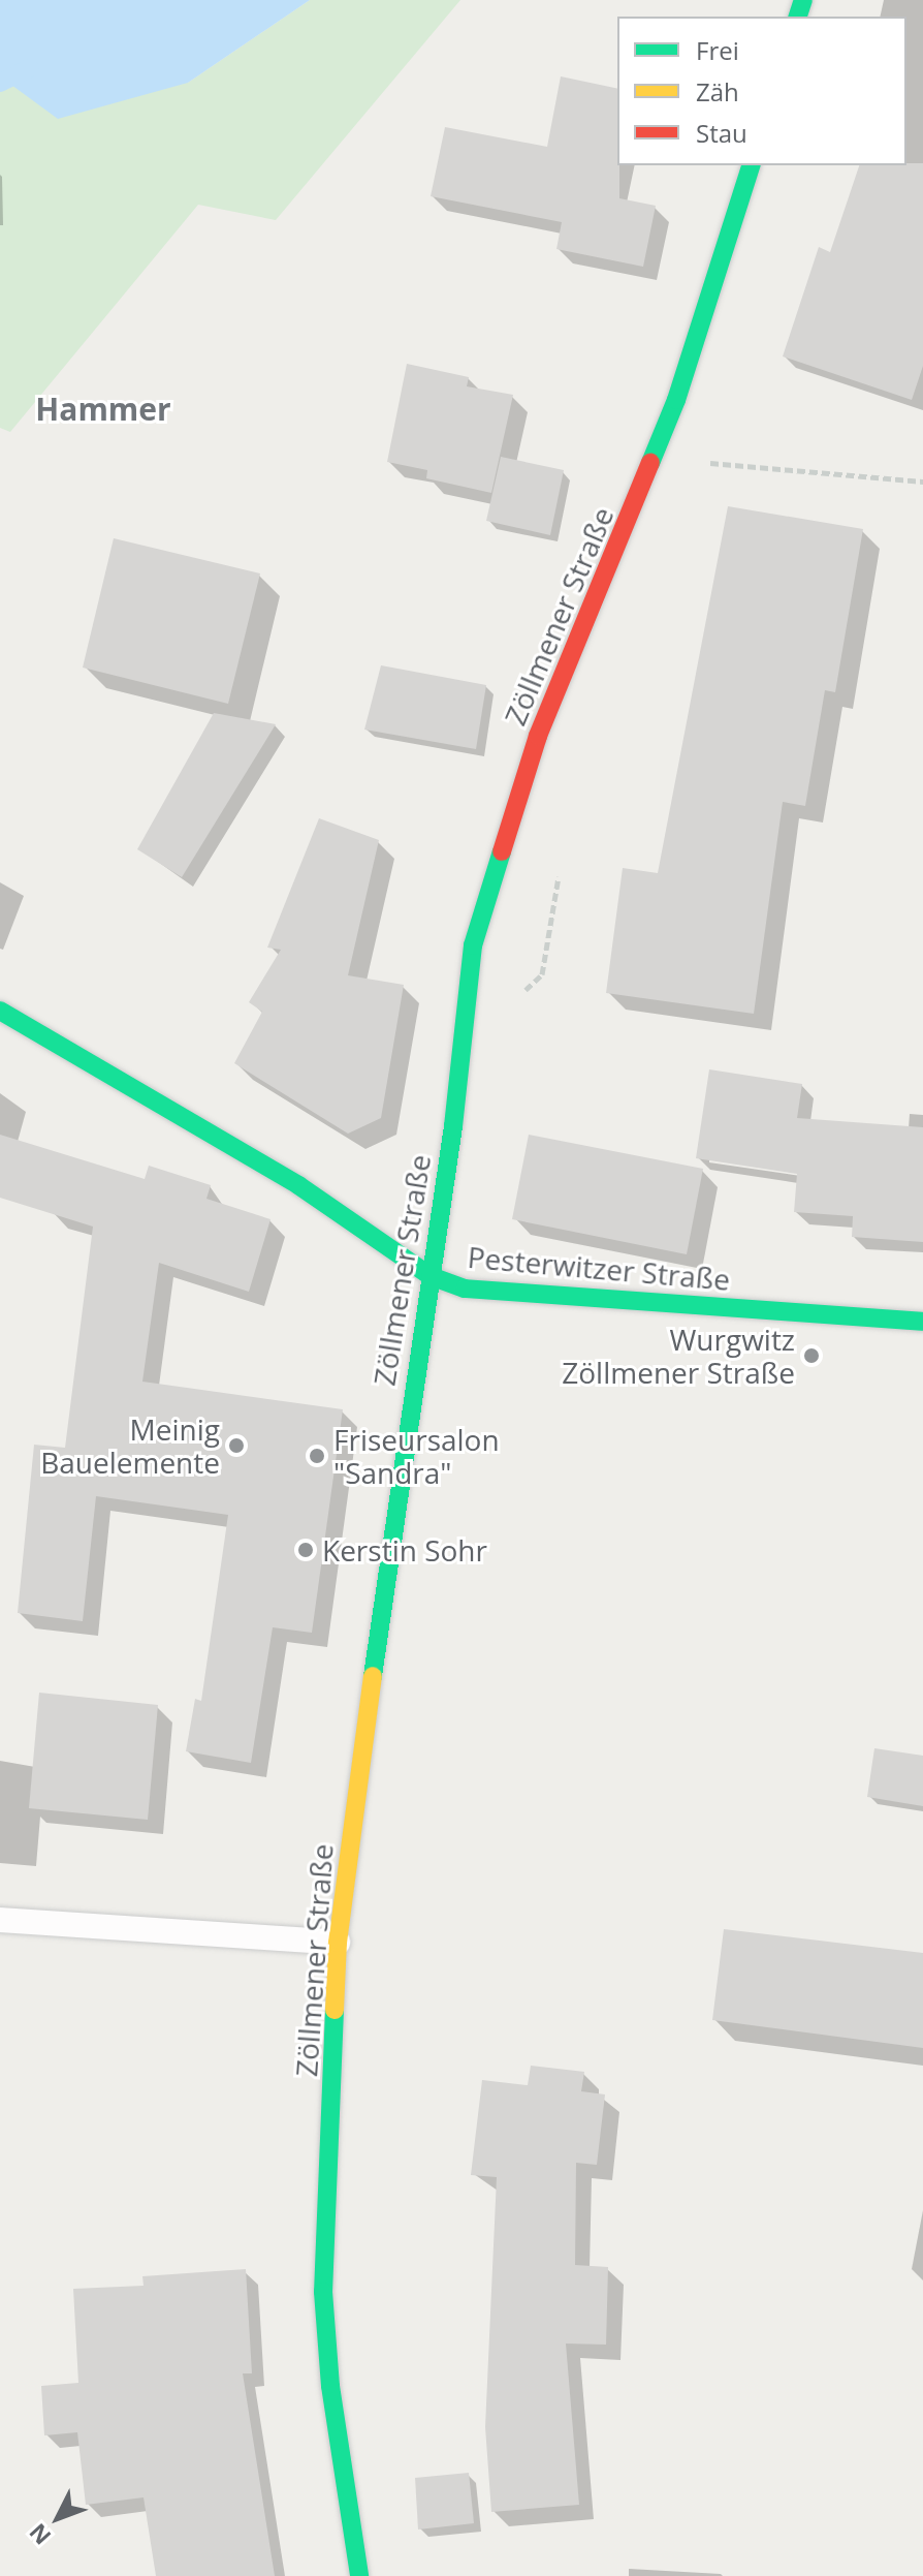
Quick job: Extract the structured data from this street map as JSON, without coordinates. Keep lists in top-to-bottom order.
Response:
{
  "streets": {
    "street": ["Zöllmener Straße", "Pesterwitzer Straße"]
  },
  "crossings": [
    ["Zöllmener Straße", "Pesterwitzer Straße"]
  ],
  "districts": ["Hammer"],
  "places": [
    "Wurgwitz Zöllmener Straße",
    "Meinig Bauelemente",
    "Friseursalon \"Sandra\"",
    "Kerstin Sohr"
  ],
  "legend": ["Frei", "Zäh", "Stau"],
  "north": "bottom left"
}
